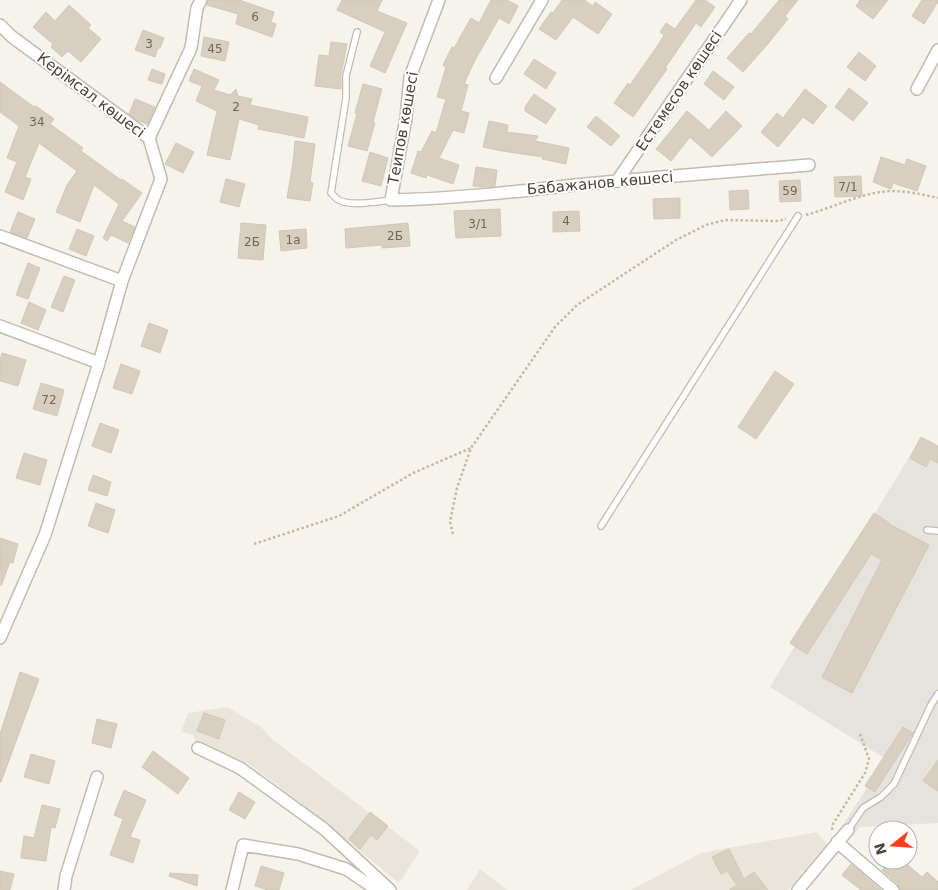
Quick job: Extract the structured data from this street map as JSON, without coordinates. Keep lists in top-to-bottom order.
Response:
{
  "streets": {
    "street": [
      "Естемесов көшесі",
      "Керімсал көшесі",
      "Теипов көшесі",
      "Бабажанов көшесі"
    ]
  },
  "crossings": [
    ["Естемесов көшесі", "Бабажанов көшесі"],
    ["Теипов көшесі", "Бабажанов көшесі"]
  ],
  "house_numbers": [
    "6",
    "3",
    "45",
    "2",
    "34",
    "7/1",
    "59",
    "4",
    "3/1",
    "2Б",
    "1а",
    "2Б",
    "72"
  ],
  "north": "left"
}
